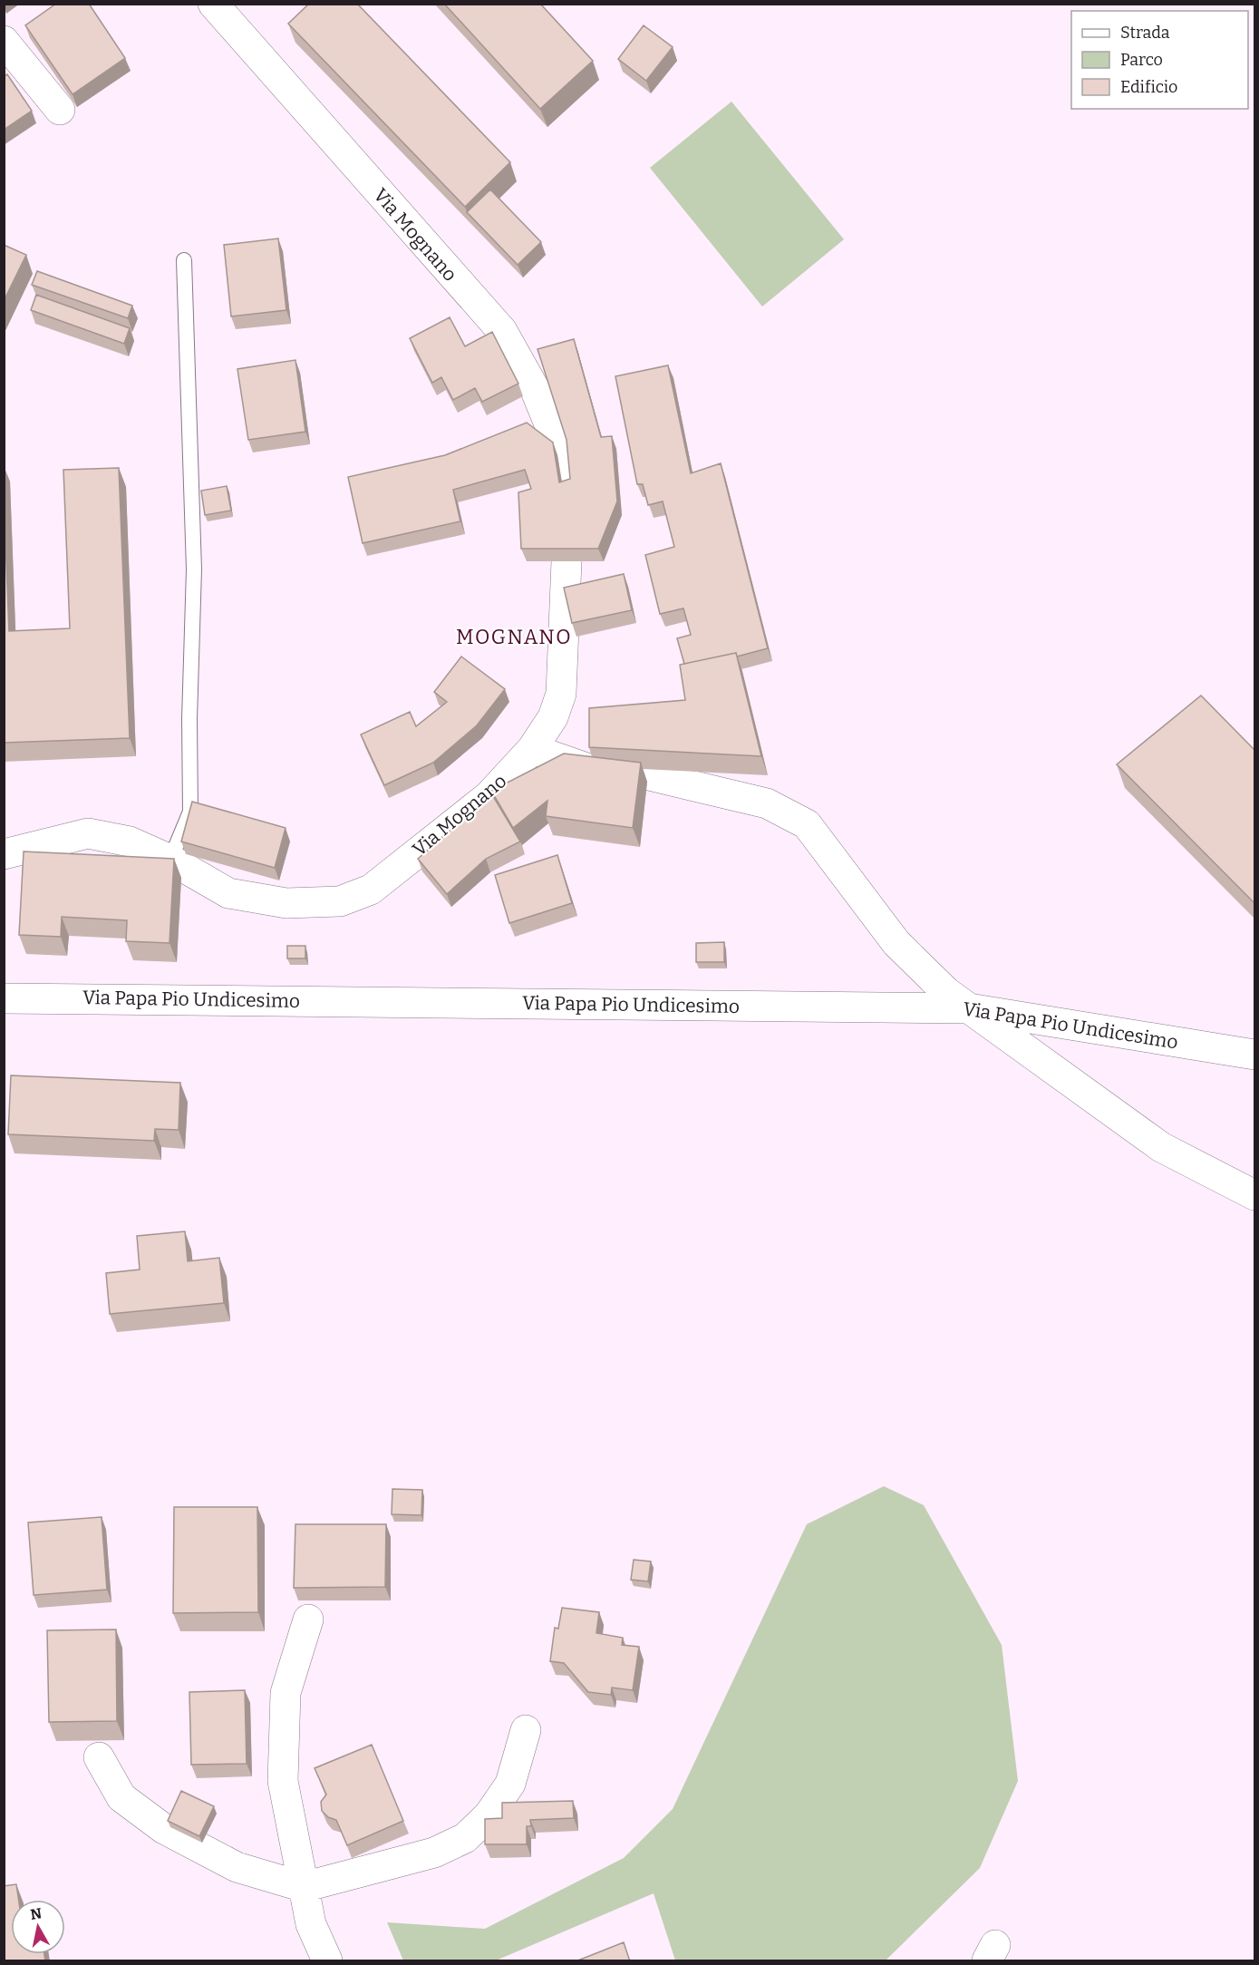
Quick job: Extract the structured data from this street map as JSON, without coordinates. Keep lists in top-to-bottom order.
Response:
{
  "streets": {
    "street": ["Via Mognano", "Via Papa Pio Undicesimo"]
  },
  "districts": ["MOGNANO"],
  "legend": ["Strada", "Parco", "Edificio"],
  "north": "top"
}
